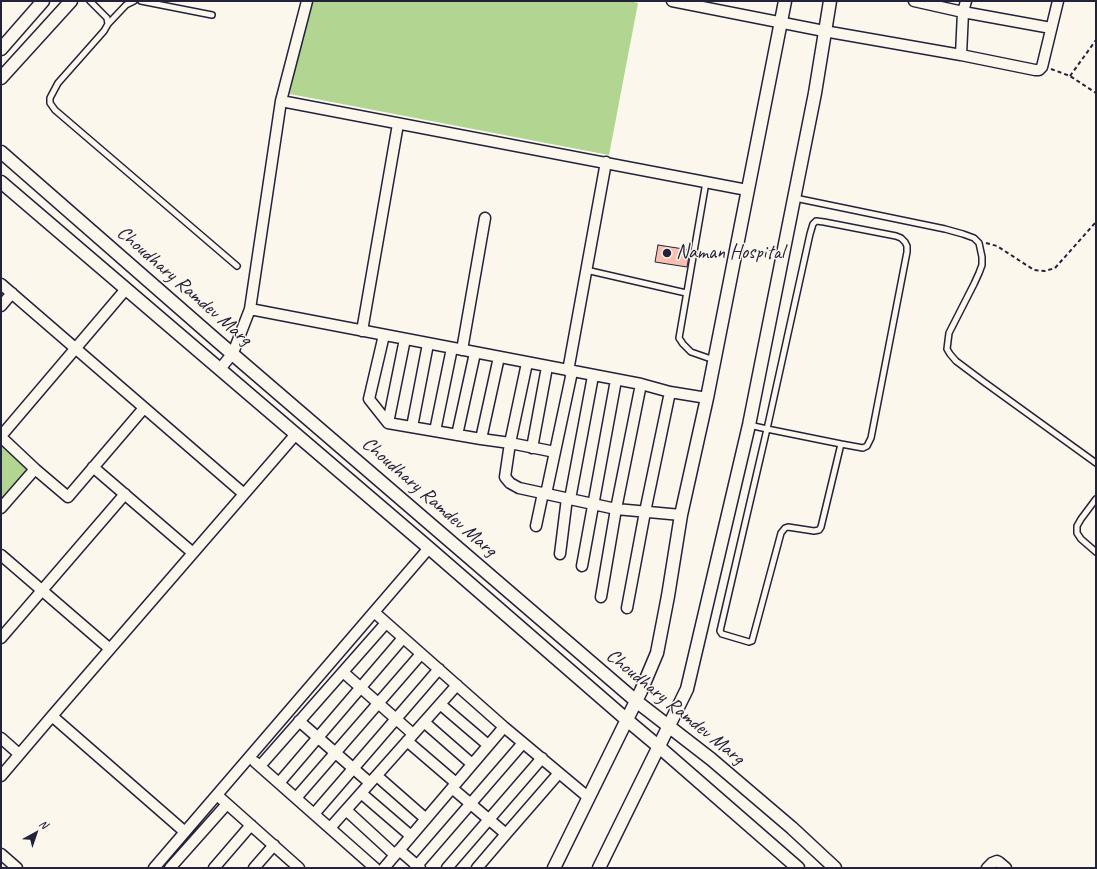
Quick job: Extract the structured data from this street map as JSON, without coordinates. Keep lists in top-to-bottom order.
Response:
{
  "streets": {
    "street": ["Choudhary Ramdev Marg"]
  },
  "places": ["Naman Hospital"],
  "north": "top right"
}
